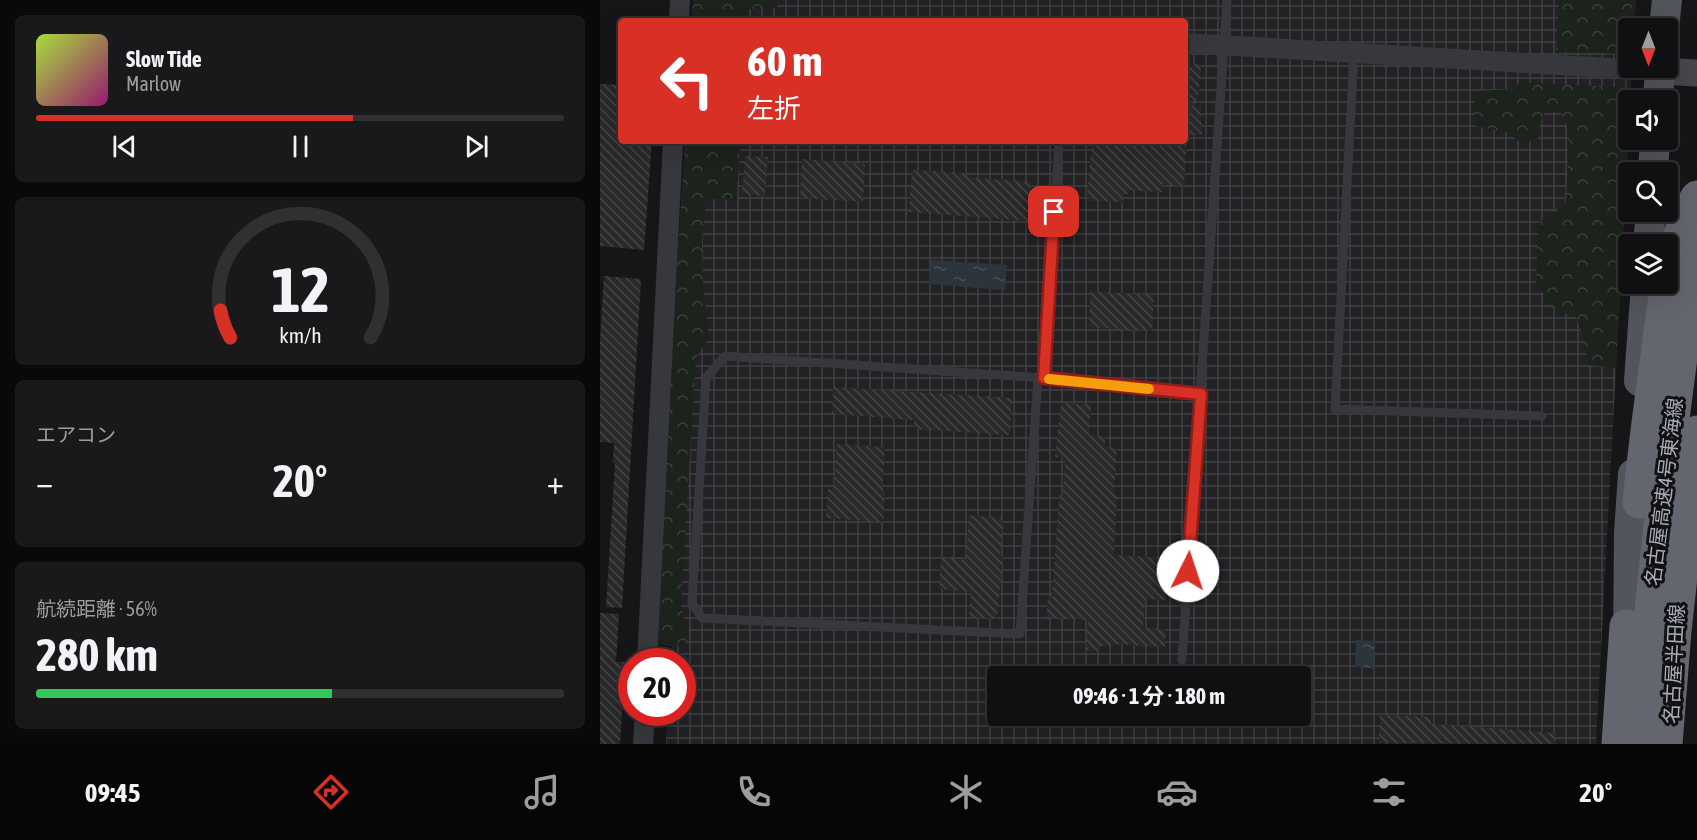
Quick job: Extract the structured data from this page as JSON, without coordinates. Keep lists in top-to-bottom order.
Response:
{
  "streets": {
    "highway": ["名古屋高速4号東海線"],
    "main road": ["名古屋半田線"]
  },
  "crossings": [
    ["名古屋高速4号東海線", "名古屋半田線"]
  ],
  "north": "bottom",
  "page": {
    "turn": ["60 m", "左折"],
    "song": ["Slow Tide", "Marlow"],
    "tile": [
      "エアコン",
      ["航続距離 · 56%", "280 km"]
    ],
    "heat": ["−", "20°", "+"],
    "limit": "20",
    "trip": "09:46 · 1 分 · 180 m",
    "tabs": ["09:45", "20°"],
    "gauge": ["12", "km/h"]
  }
}
